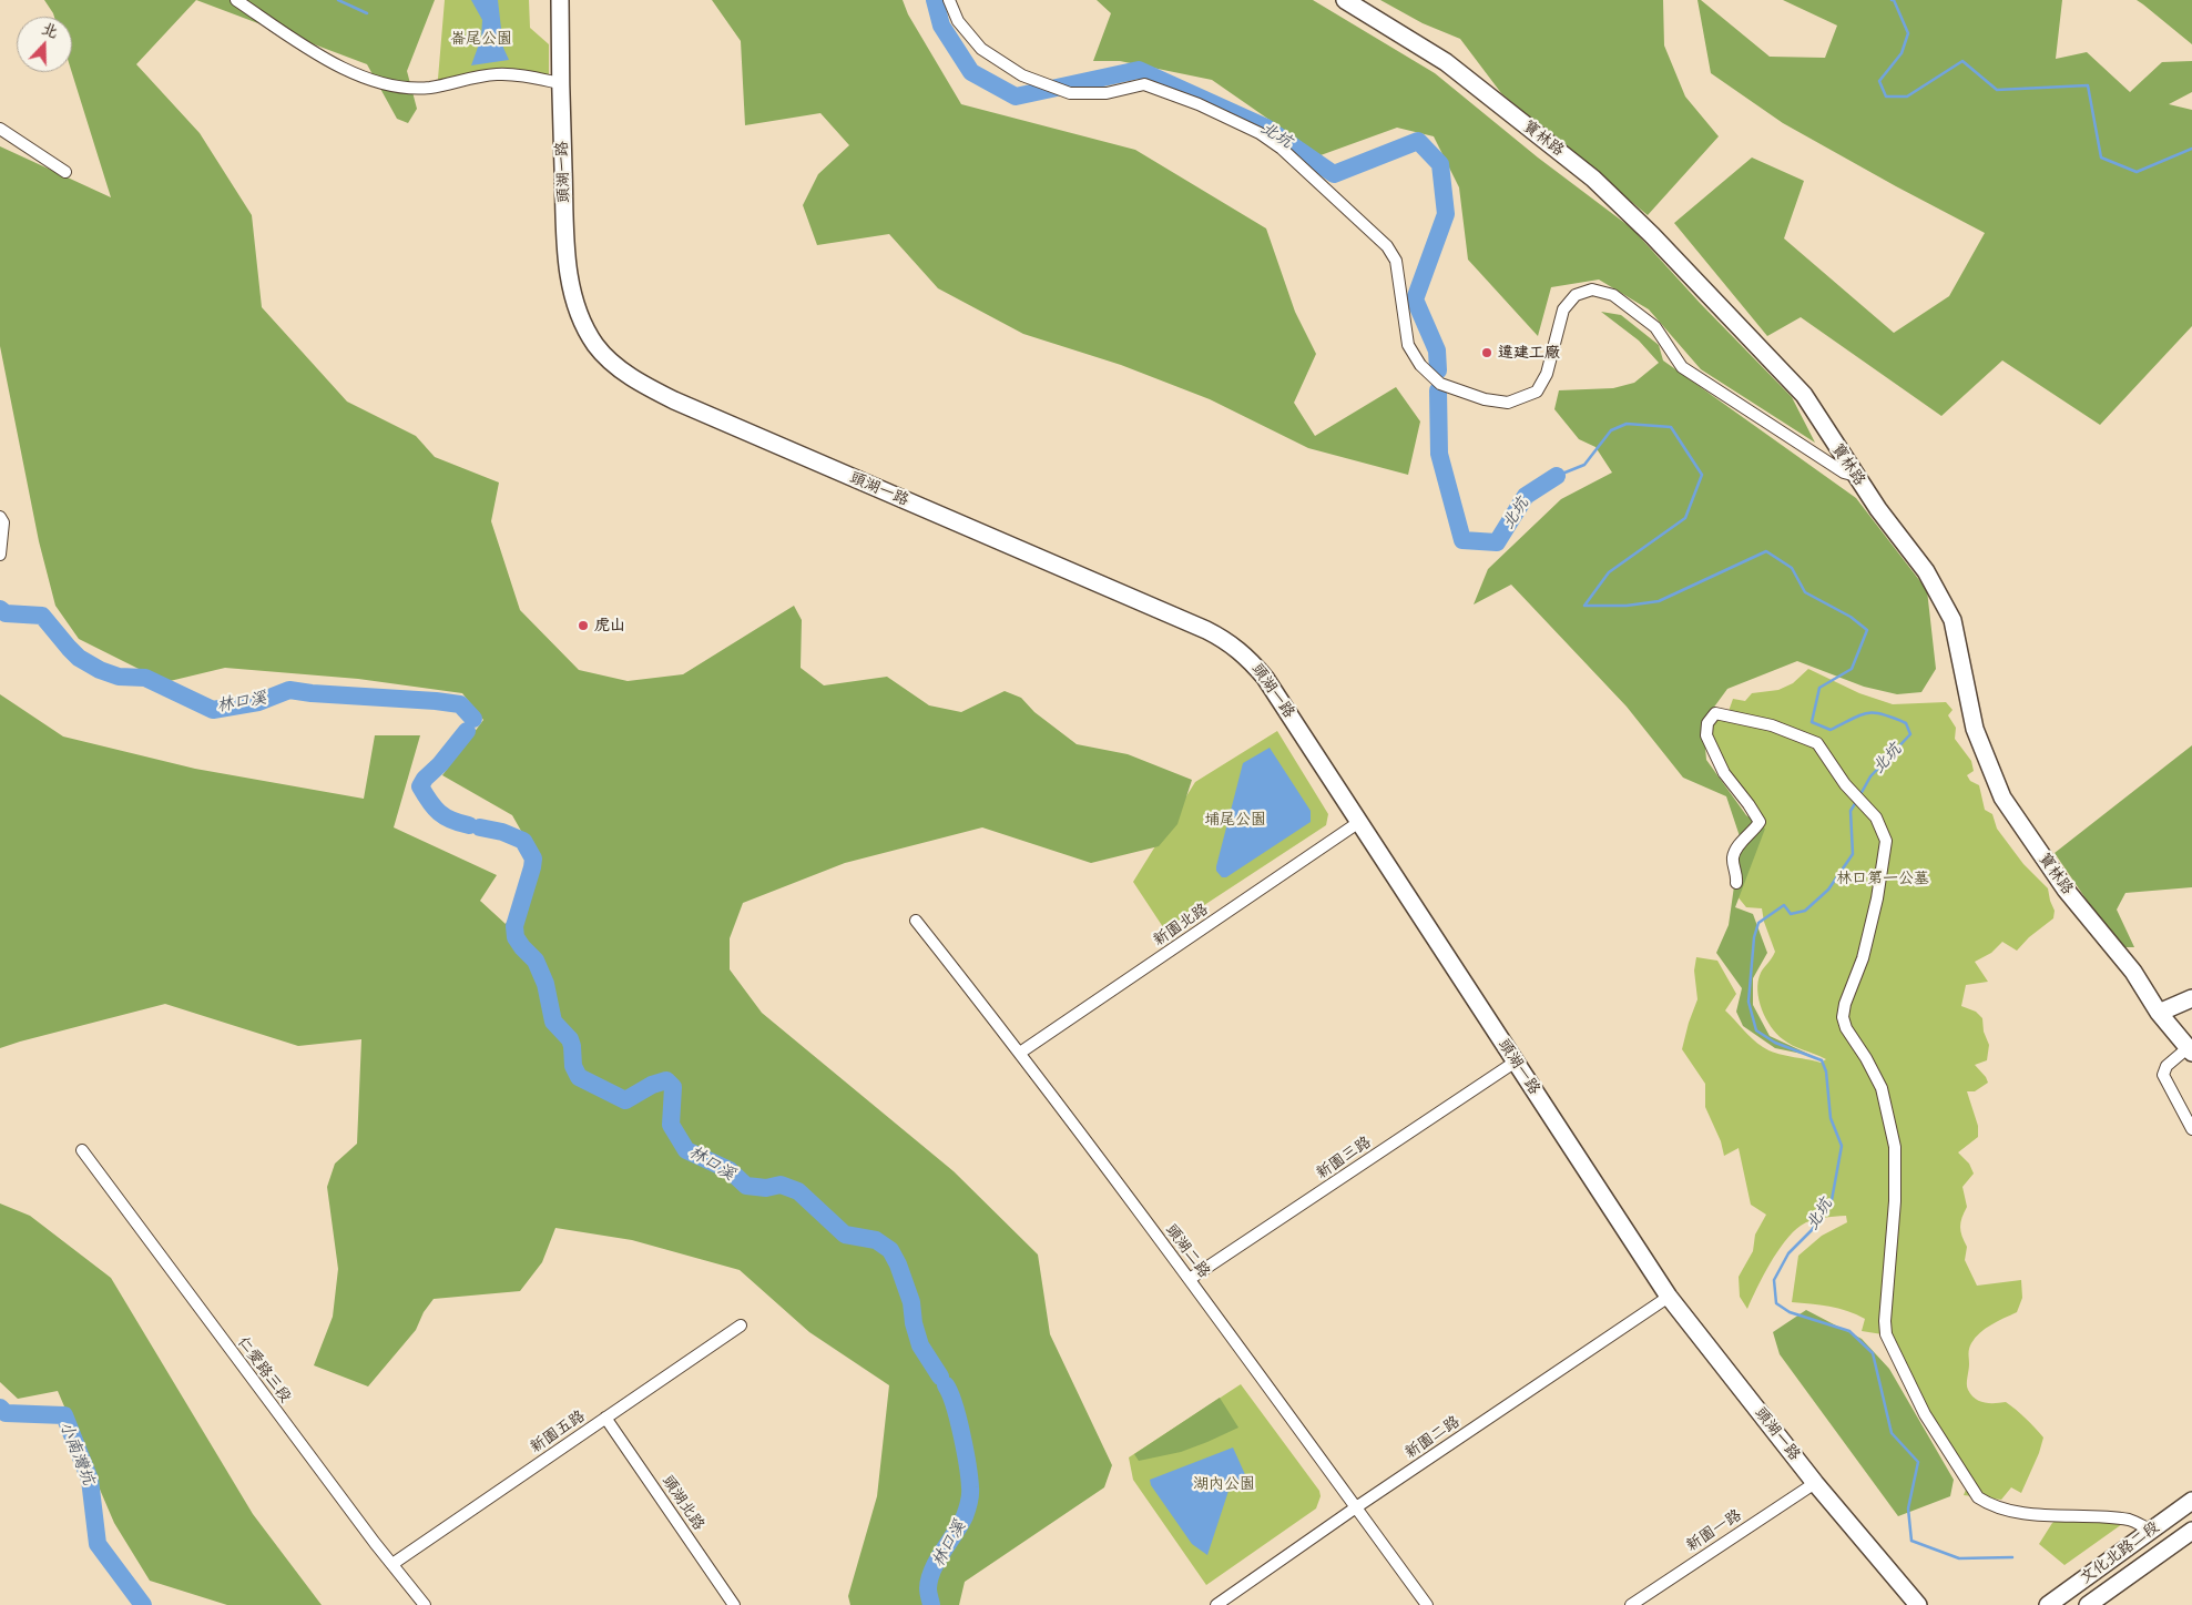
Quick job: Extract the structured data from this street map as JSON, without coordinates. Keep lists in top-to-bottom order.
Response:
{
  "streets": {
    "street": [
      "寶林路",
      "頭湖一路",
      "新園北路",
      "新園三路",
      "頭湖二路",
      "仁愛路三段",
      "新園五路",
      "新園二路",
      "頭湖北路",
      "新園一路",
      "文化北路二段"
    ]
  },
  "crossings": [
    ["頭湖一路", "新園北路"],
    ["頭湖一路", "新園三路"],
    ["頭湖一路", "新園二路"],
    ["頭湖一路", "新園一路"],
    ["新園北路", "頭湖二路"],
    ["新園三路", "頭湖二路"],
    ["頭湖二路", "新園二路"],
    ["仁愛路三段", "新園五路"],
    ["新園五路", "頭湖北路"]
  ],
  "water": ["北坑", "林口溪", "小南灣坑"],
  "parks": [
    "崙尾公園",
    "埔尾公園",
    "林口第一公墓",
    "湖內公園"
  ],
  "places": ["違建工廠", "虎山"],
  "north": "top"
}
